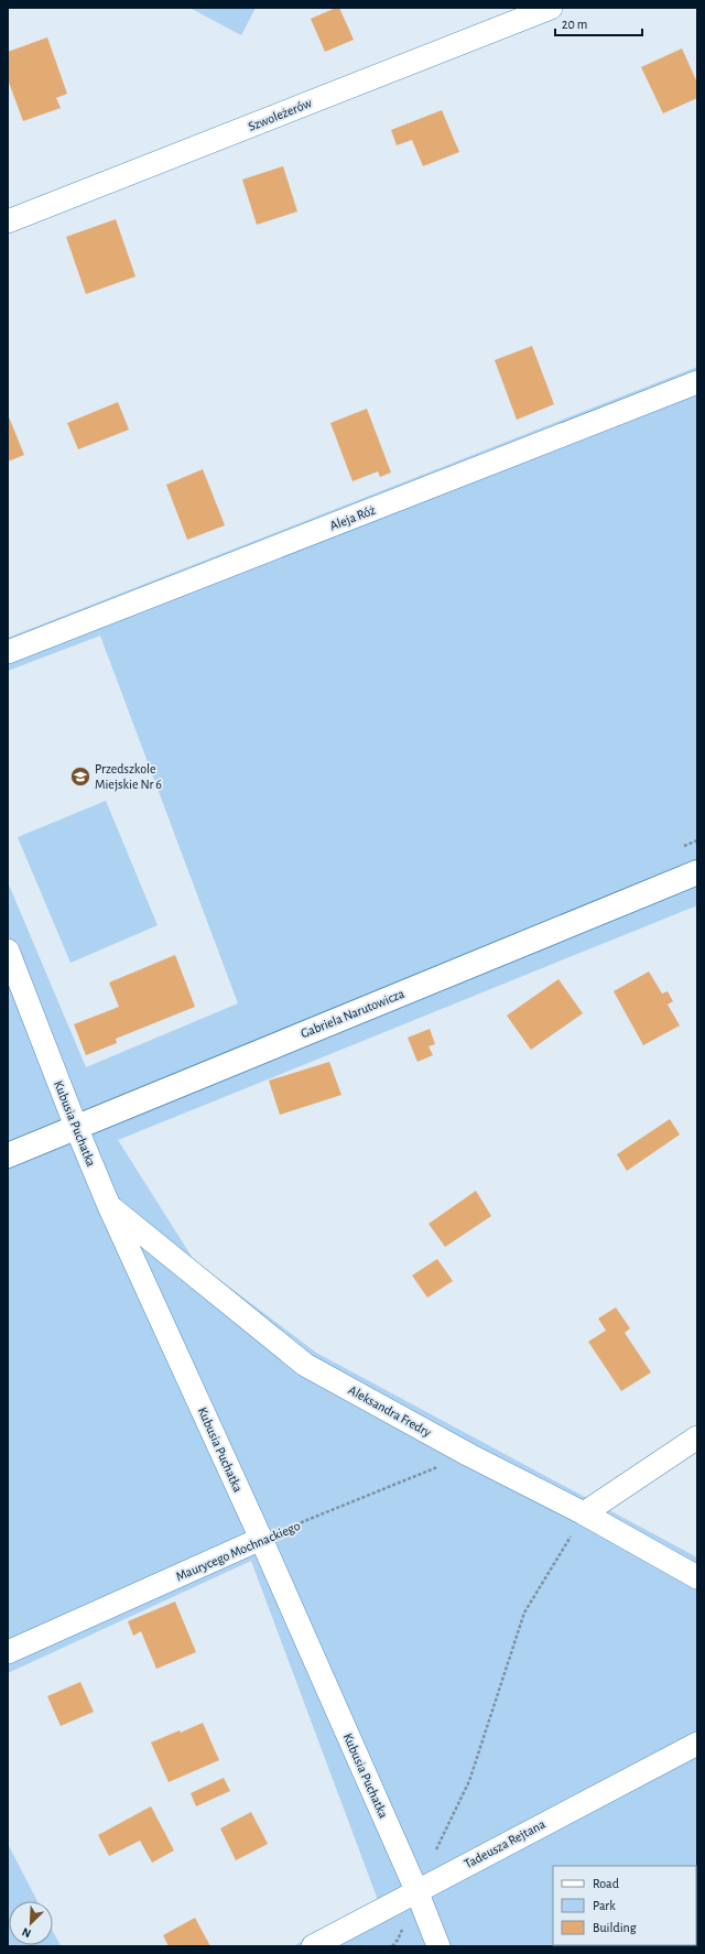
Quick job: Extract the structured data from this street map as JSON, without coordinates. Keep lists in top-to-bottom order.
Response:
{
  "streets": {
    "street": [
      "Szwoleżerów",
      "Aleja Róż",
      "Gabriela Narutowicza",
      "Kubusia Puchatka",
      "Aleksandra Fredry",
      "Maurycego Mochnackiego",
      "Tadeusza Rejtana"
    ]
  },
  "crossings": [
    ["Gabriela Narutowicza", "Kubusia Puchatka"],
    ["Kubusia Puchatka", "Aleksandra Fredry"],
    ["Kubusia Puchatka", "Maurycego Mochnackiego"],
    ["Kubusia Puchatka", "Tadeusza Rejtana"],
    ["Aleksandra Fredry", "Maurycego Mochnackiego"]
  ],
  "places": {
    "school or university": ["Przedszkole Miejskie Nr 6"]
  },
  "legend": ["Road", "Park", "Building"],
  "scale_bar": "20 m",
  "north": "bottom left"
}
